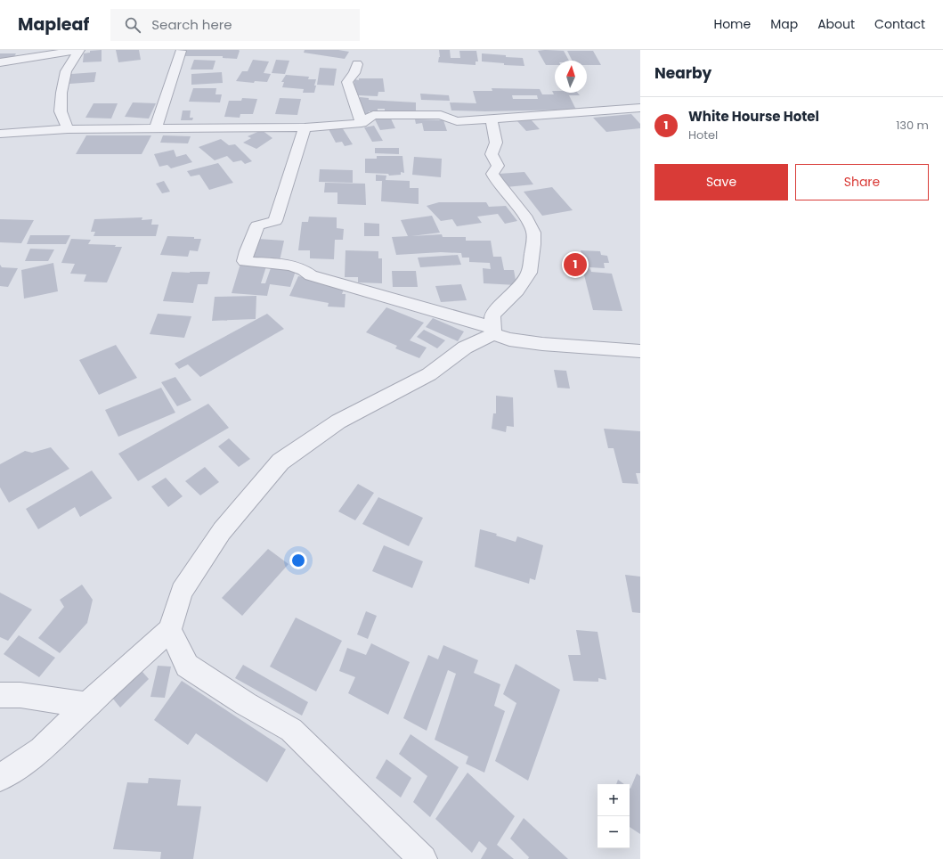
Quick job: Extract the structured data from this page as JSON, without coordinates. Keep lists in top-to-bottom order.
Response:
{
  "north": "top",
  "page": {
    "header": "Mapleaf",
    "search": "Search here",
    "nav": [
      "Home",
      "Map",
      "About",
      "Contact"
    ],
    "heading": "Nearby",
    "list": [
      {
        "mark": "1",
        "name": "White Hourse Hotel",
        "note": "Hotel",
        "value": "130 m"
      }
    ],
    "buttons": ["Save", "Share"],
    "pins": "1",
    "map_buttons": ["+", "−"]
  }
}
